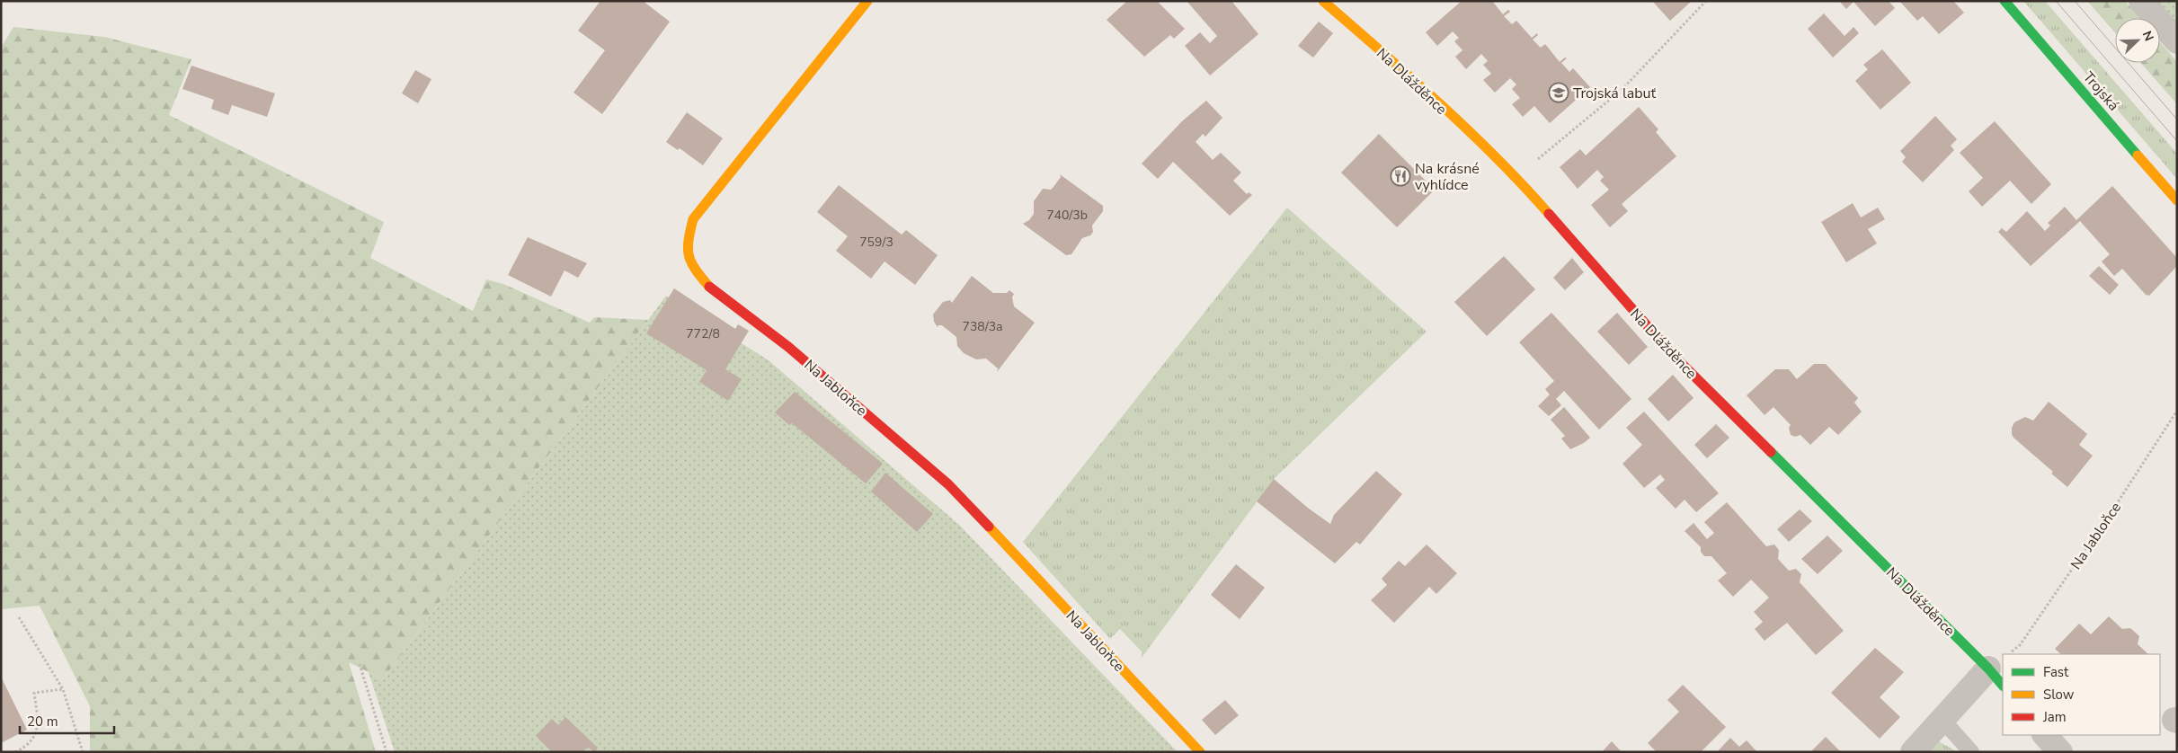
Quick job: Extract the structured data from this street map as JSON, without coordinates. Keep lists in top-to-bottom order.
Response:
{
  "streets": {
    "street": ["Na Dlážděnce", "Trojská", "Na Jabloňce"]
  },
  "places": {
    "school or university": ["Trojská labuť"],
    "restaurant": ["Na krásné vyhlídce"]
  },
  "house_numbers": [
    "740/3b",
    "759/3",
    "738/3a",
    "772/8"
  ],
  "legend": ["Fast", "Slow", "Jam"],
  "scale_bar": "20 m",
  "north": "top right"
}
